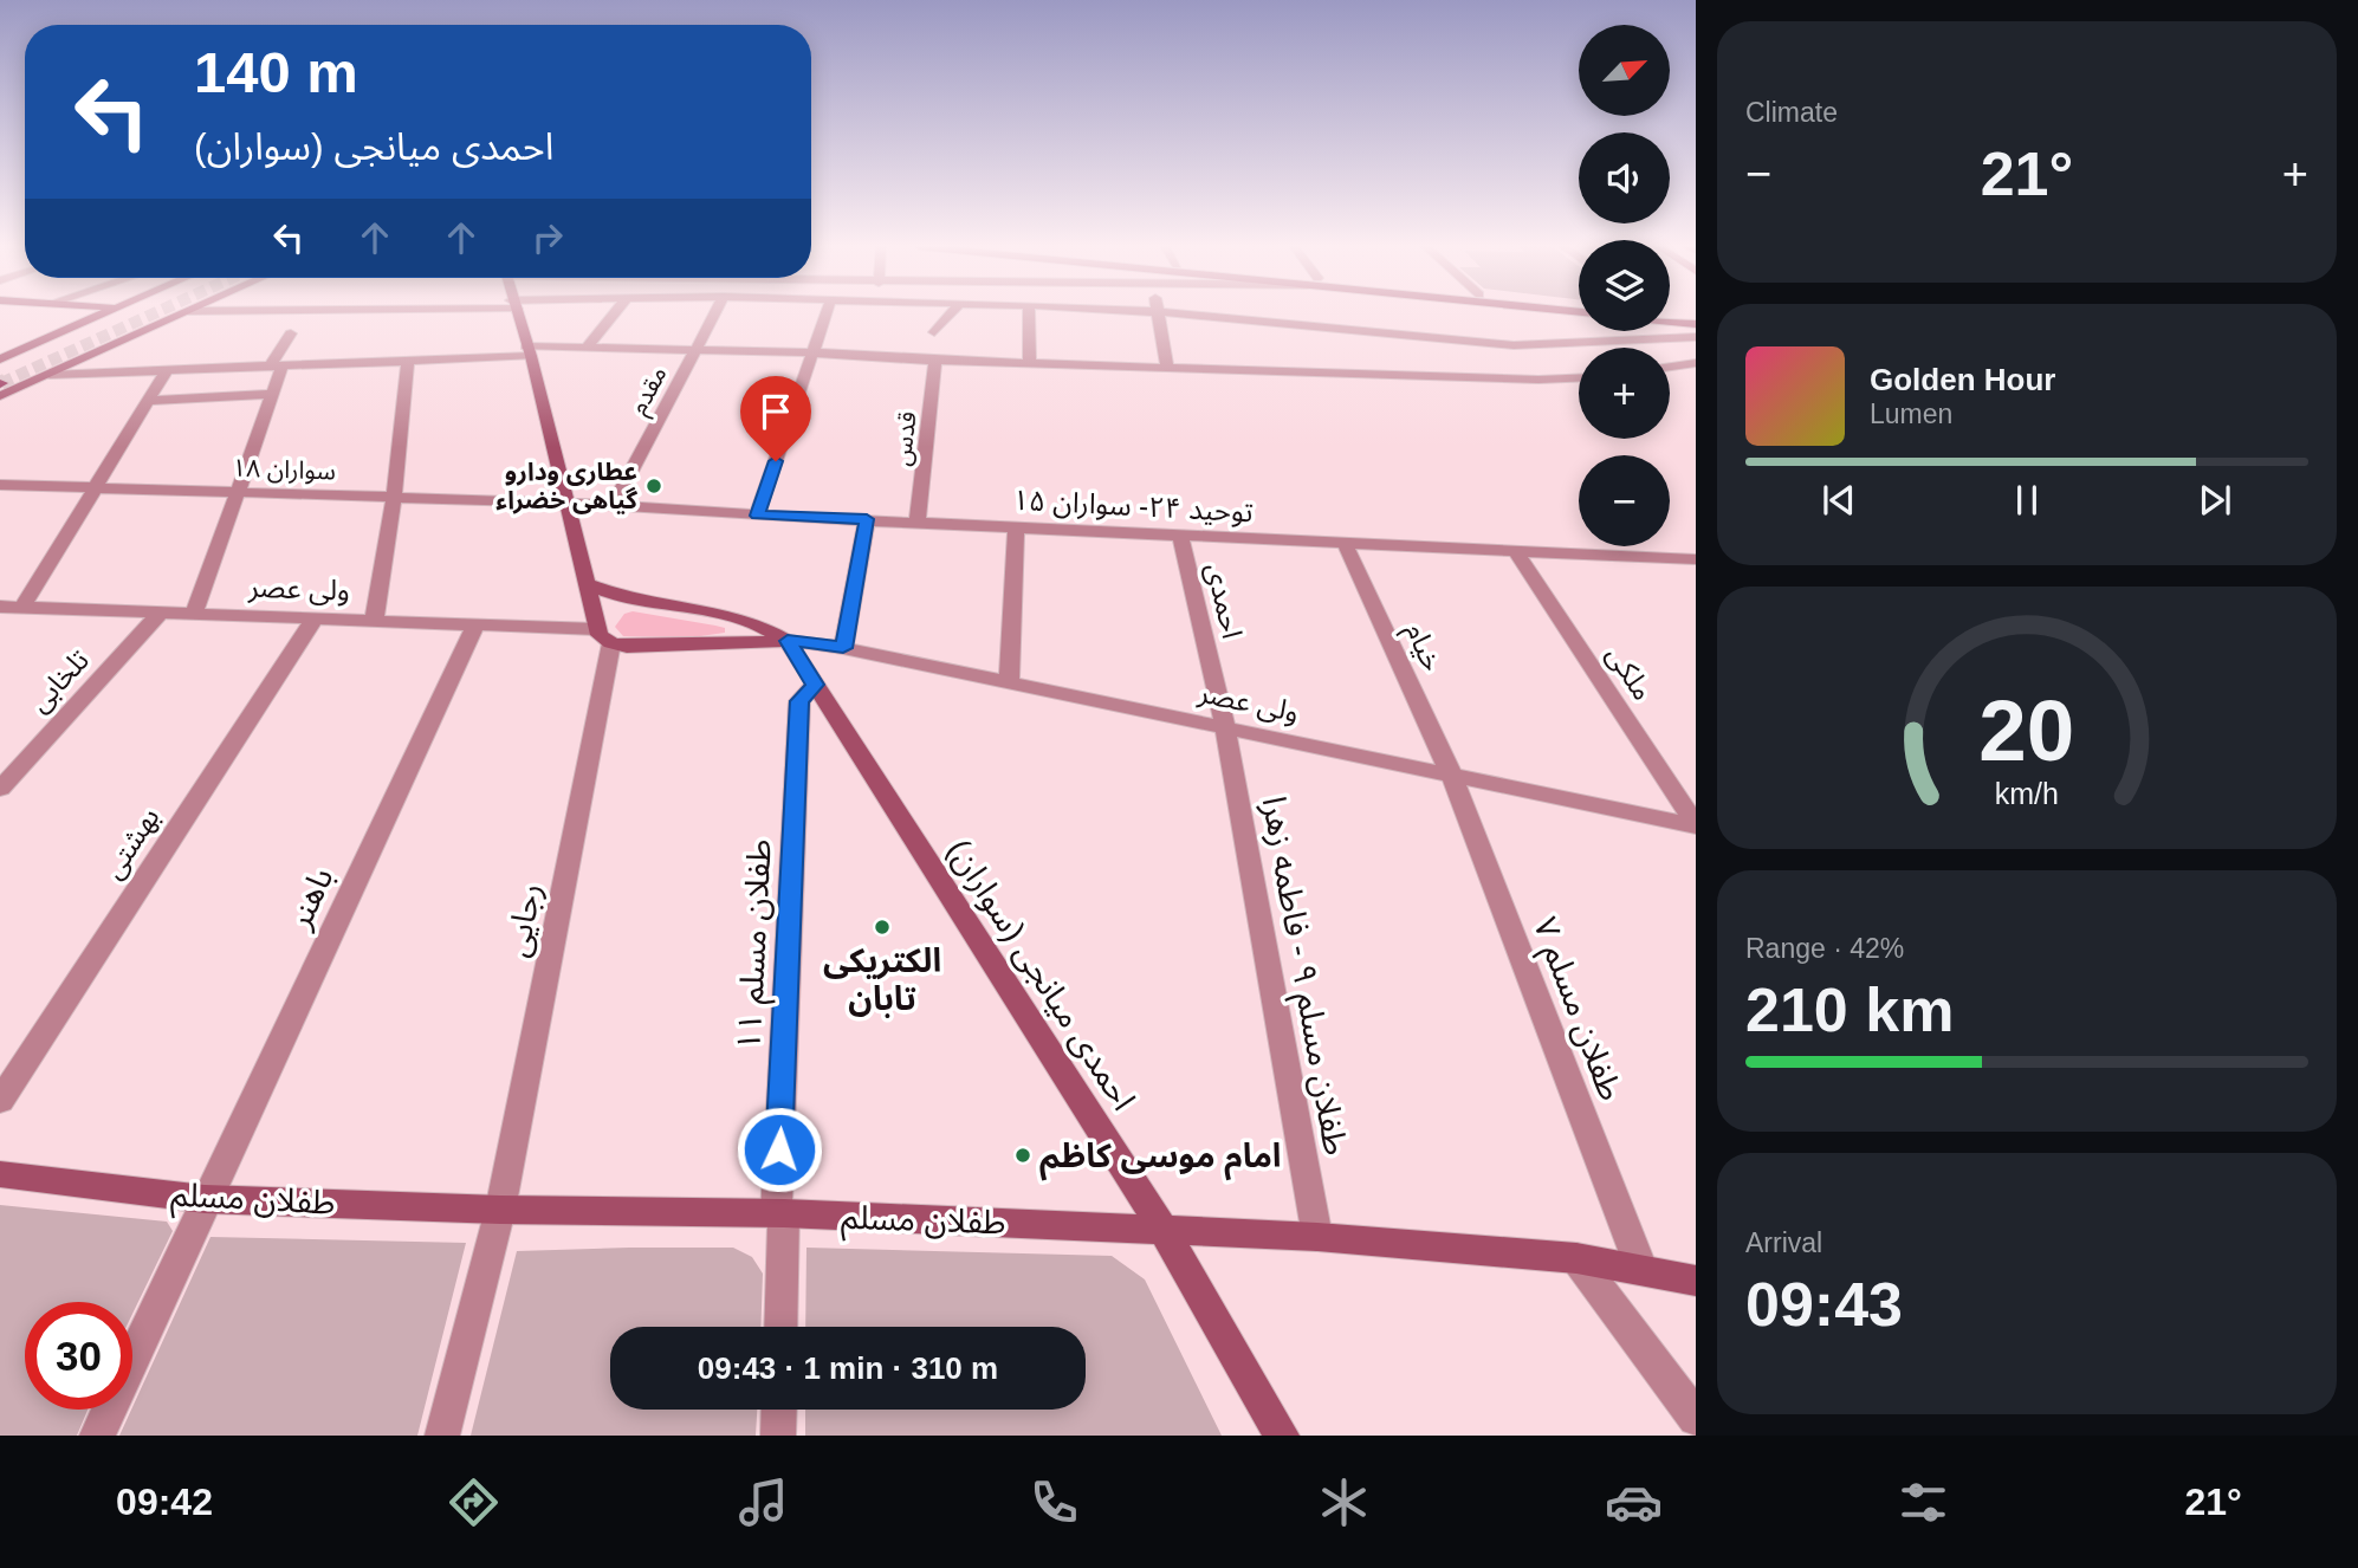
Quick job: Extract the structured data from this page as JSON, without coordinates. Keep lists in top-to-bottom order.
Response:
{
  "streets": {
    "street": [
      "مقدم",
      "قدس",
      "سواران ۱۸",
      "توحید ۲۴- سواران ۱۵",
      "ولی عصر",
      "احمدی",
      "خیام",
      "ملکی",
      "تلخابی",
      "بهشتی",
      "باهنر",
      "رجایی",
      "طفلان مسلم ۱۱",
      "احمدی میانجی (سواران)",
      "طفلان مسلم ۹ - فاطمه زهرا",
      "طفلان مسلم ۷",
      "طفلان مسلم"
    ]
  },
  "crossings": [
    ["مقدم", "توحید ۲۴- سواران ۱۵"],
    ["قدس", "توحید ۲۴- سواران ۱۵"],
    ["سواران ۱۸", "توحید ۲۴- سواران ۱۵"],
    ["توحید ۲۴- سواران ۱۵", "احمدی"],
    ["توحید ۲۴- سواران ۱۵", "خیام"],
    ["توحید ۲۴- سواران ۱۵", "ملکی"],
    ["ولی عصر", "احمدی"],
    ["ولی عصر", "خیام"],
    ["ولی عصر", "ملکی"],
    ["ولی عصر", "تلخابی"],
    ["ولی عصر", "بهشتی"],
    ["ولی عصر", "باهنر"],
    ["ولی عصر", "رجایی"],
    ["ولی عصر", "احمدی میانجی (سواران)"],
    ["ولی عصر", "طفلان مسلم ۹ - فاطمه زهرا"],
    ["ولی عصر", "طفلان مسلم ۷"],
    ["احمدی", "طفلان مسلم ۹ - فاطمه زهرا"],
    ["خیام", "طفلان مسلم ۷"],
    ["باهنر", "طفلان مسلم"],
    ["رجایی", "طفلان مسلم"],
    ["طفلان مسلم ۱۱", "احمدی میانجی (سواران)"],
    ["طفلان مسلم ۱۱", "طفلان مسلم"],
    ["احمدی میانجی (سواران)", "طفلان مسلم"],
    ["طفلان مسلم ۹ - فاطمه زهرا", "طفلان مسلم"],
    ["طفلان مسلم ۷", "طفلان مسلم"]
  ],
  "places": ["عطاری ودارو گیاهی خضراء", "الکتریکی تابان", "امام موسی کاظم"],
  "north": "top right",
  "page": {
    "tile": [
      "Climate",
      ["Range · 42%", "210 km"],
      ["Arrival", "09:43"]
    ],
    "map_buttons": ["+", "−"],
    "turn": ["140 m", "احمدی میانجی (سواران)"],
    "heat": ["−", "21°", "+"],
    "song": ["Golden Hour", "Lumen"],
    "limit": "30",
    "trip": "09:43 · 1 min · 310 m",
    "tabs": ["09:42", "21°"],
    "gauge": ["20", "km/h"]
  }
}
